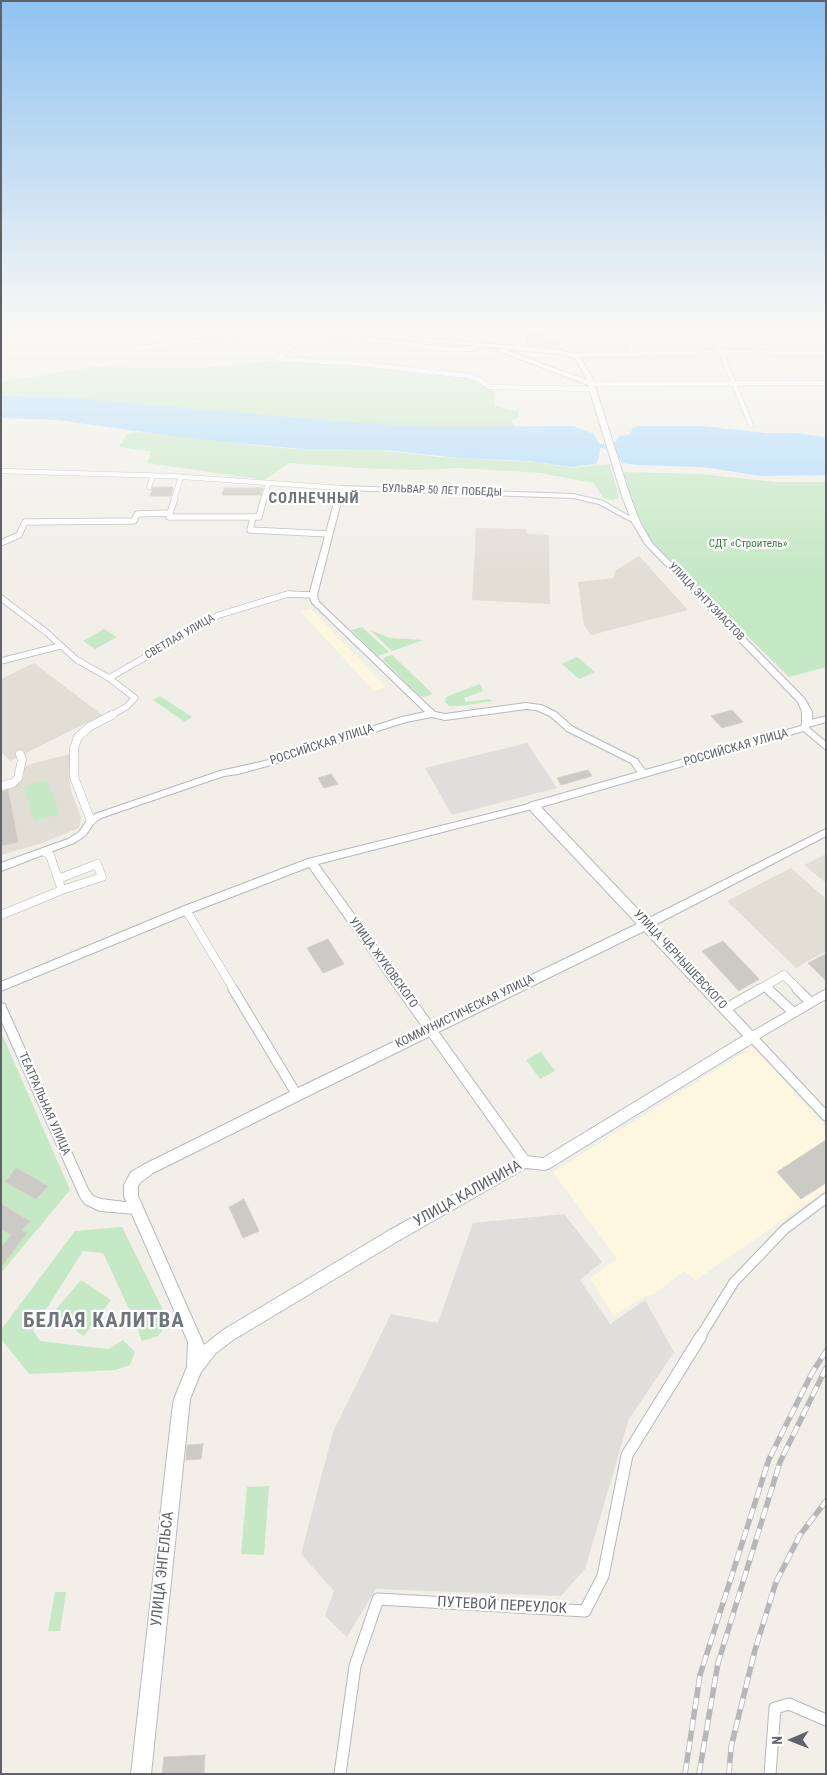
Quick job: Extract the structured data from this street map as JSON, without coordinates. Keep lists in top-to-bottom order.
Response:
{
  "streets": {
    "main road": [
      "УЛИЦА ЭНТУЗИАСТОВ",
      "РОССИЙСКАЯ УЛИЦА",
      "УЛИЦА ЧЕРНЫШЕВСКОГО",
      "КОММУНИСТИЧЕСКАЯ УЛИЦА",
      "УЛИЦА КАЛИНИНА",
      "УЛИЦА ЭНГЕЛЬСА"
    ],
    "street": [
      "БУЛЬВАР 50 ЛЕТ ПОБЕДЫ",
      "СВЕТЛАЯ УЛИЦА",
      "УЛИЦА ЖУКОВСКОГО",
      "ТЕАТРАЛЬНАЯ УЛИЦА",
      "ПУТЕВОЙ ПЕРЕУЛОК"
    ]
  },
  "crossings": [
    ["БУЛЬВАР 50 ЛЕТ ПОБЕДЫ", "УЛИЦА ЭНТУЗИАСТОВ"],
    ["УЛИЦА ЭНТУЗИАСТОВ", "РОССИЙСКАЯ УЛИЦА"],
    ["РОССИЙСКАЯ УЛИЦА", "УЛИЦА ЧЕРНЫШЕВСКОГО"],
    ["РОССИЙСКАЯ УЛИЦА", "УЛИЦА ЖУКОВСКОГО"],
    ["УЛИЦА ЧЕРНЫШЕВСКОГО", "КОММУНИСТИЧЕСКАЯ УЛИЦА"],
    ["УЛИЦА ЧЕРНЫШЕВСКОГО", "УЛИЦА КАЛИНИНА"],
    ["УЛИЦА ЖУКОВСКОГО", "КОММУНИСТИЧЕСКАЯ УЛИЦА"],
    ["УЛИЦА ЖУКОВСКОГО", "УЛИЦА КАЛИНИНА"],
    ["КОММУНИСТИЧЕСКАЯ УЛИЦА", "ТЕАТРАЛЬНАЯ УЛИЦА"],
    ["КОММУНИСТИЧЕСКАЯ УЛИЦА", "УЛИЦА КАЛИНИНА"],
    ["КОММУНИСТИЧЕСКАЯ УЛИЦА", "УЛИЦА ЭНГЕЛЬСА"],
    ["УЛИЦА КАЛИНИНА", "УЛИЦА ЭНГЕЛЬСА"]
  ],
  "districts": ["СОЛНЕЧНЫЙ", "БЕЛАЯ КАЛИТВА"],
  "parks": ["СДТ «Строитель»"],
  "north": "left"
}
